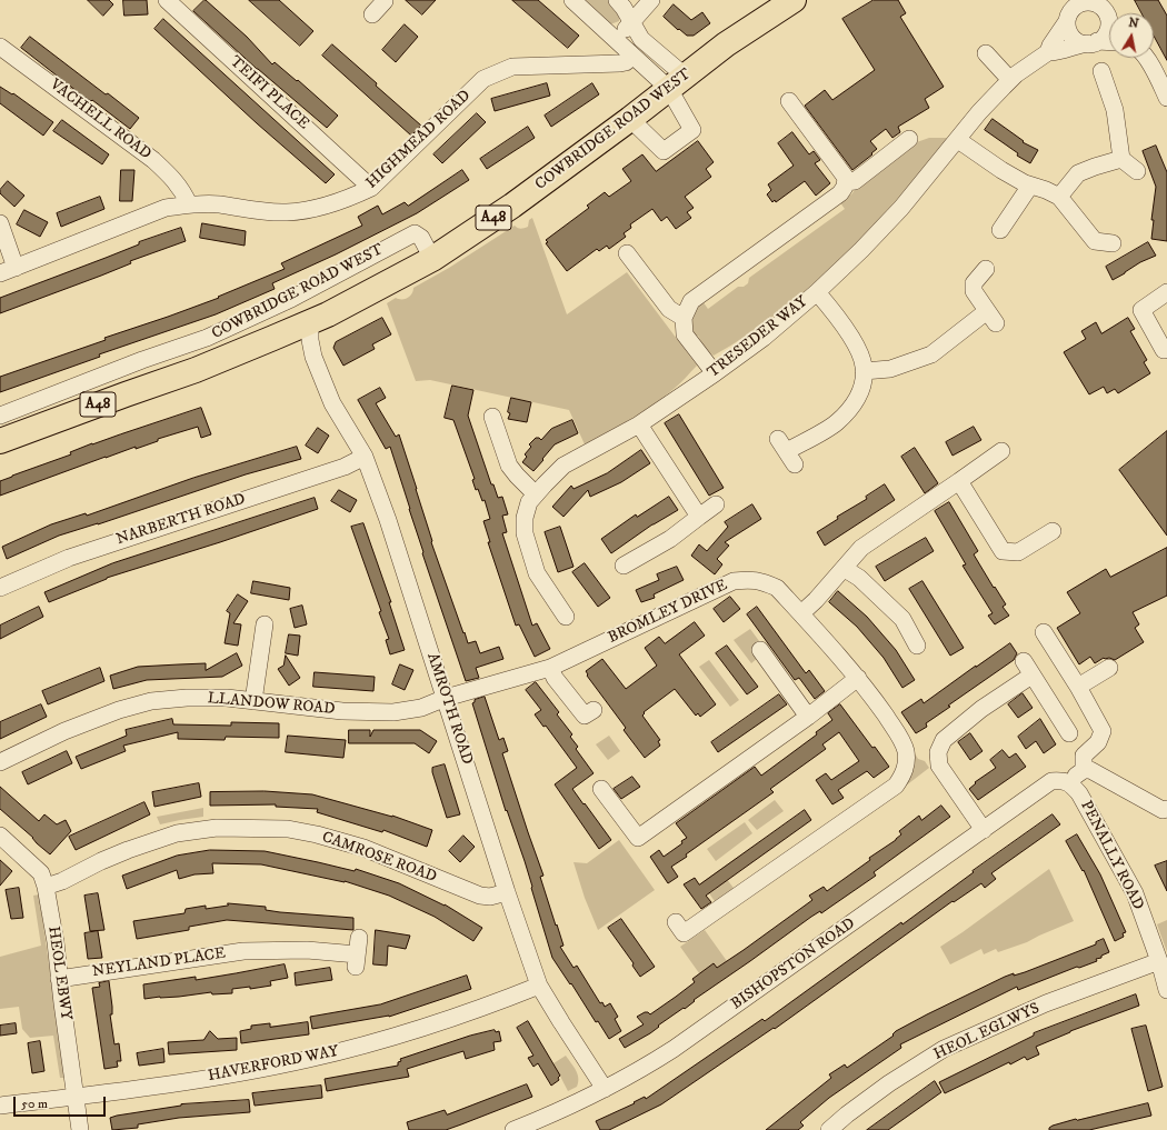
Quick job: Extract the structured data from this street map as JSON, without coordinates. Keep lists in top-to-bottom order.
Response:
{
  "streets": {
    "highway": ["COWBRIDGE ROAD WEST", "A48"],
    "street": [
      "TEIFI PLACE",
      "VACHELL ROAD",
      "HIGHMEAD ROAD",
      "TRESEDER WAY",
      "NARBERTH ROAD",
      "BROMLEY DRIVE",
      "LLANDOW ROAD",
      "AMROTH ROAD",
      "PENALLY ROAD",
      "CAMROSE ROAD",
      "NEYLAND PLACE",
      "BISHOPSTON ROAD",
      "HEOL EBWY",
      "HEOL EGLWYS",
      "HAVERFORD WAY"
    ]
  },
  "crossings": [
    ["TEIFI PLACE", "HIGHMEAD ROAD"],
    ["VACHELL ROAD", "HIGHMEAD ROAD"],
    ["COWBRIDGE ROAD WEST", "AMROTH ROAD"],
    ["NARBERTH ROAD", "AMROTH ROAD"],
    ["BROMLEY DRIVE", "LLANDOW ROAD"],
    ["BROMLEY DRIVE", "AMROTH ROAD"],
    ["LLANDOW ROAD", "AMROTH ROAD"],
    ["AMROTH ROAD", "CAMROSE ROAD"],
    ["AMROTH ROAD", "BISHOPSTON ROAD"],
    ["AMROTH ROAD", "HAVERFORD WAY"],
    ["PENALLY ROAD", "BISHOPSTON ROAD"],
    ["PENALLY ROAD", "HEOL EGLWYS"],
    ["CAMROSE ROAD", "HEOL EBWY"],
    ["NEYLAND PLACE", "HEOL EBWY"],
    ["HEOL EBWY", "HAVERFORD WAY"]
  ],
  "scale_bar": "50 m",
  "north": "top"
}
